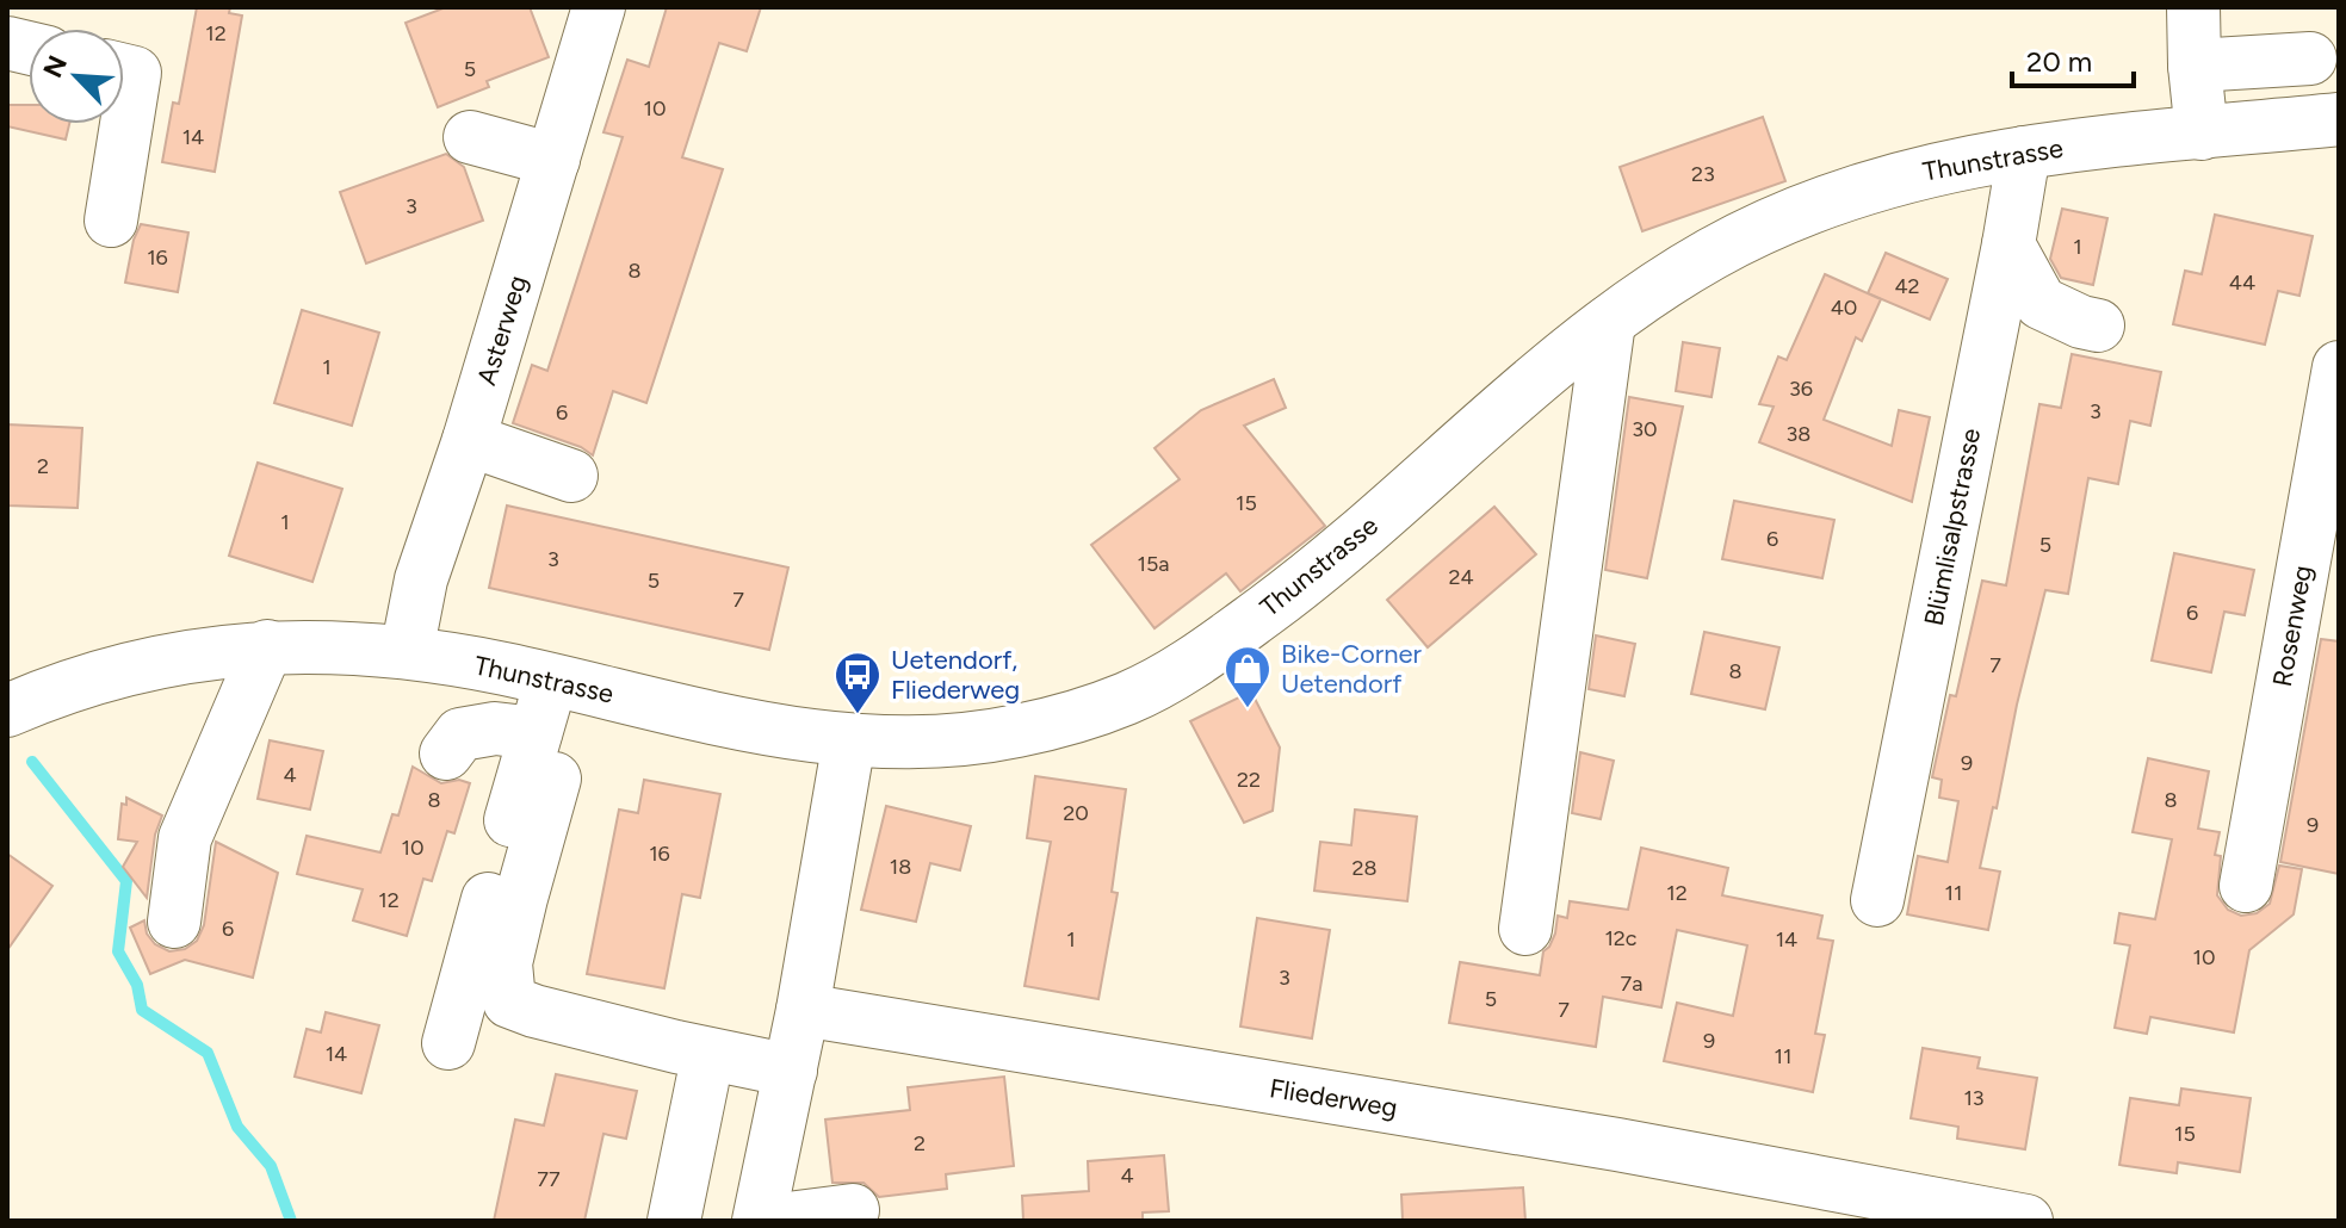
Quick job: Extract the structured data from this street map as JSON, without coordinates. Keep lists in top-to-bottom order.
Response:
{
  "streets": {
    "street": [
      "Thunstrasse",
      "Asterweg",
      "Blümlisalpstrasse",
      "Rosenweg",
      "Fliederweg"
    ]
  },
  "crossings": [
    ["Thunstrasse", "Asterweg"],
    ["Thunstrasse", "Blümlisalpstrasse"]
  ],
  "places": {
    "shop": ["Bike-Corner Uetendorf"],
    "bus stop": ["Uetendorf, Fliederweg"]
  },
  "house_numbers": [
    "12",
    "5",
    "10",
    "14",
    "23",
    "3",
    "1",
    "16",
    "8",
    "44",
    "42",
    "40",
    "1",
    "36",
    "3",
    "6",
    "30",
    "38",
    "2",
    "15",
    "1",
    "6",
    "5",
    "3",
    "15a",
    "24",
    "5",
    "7",
    "6",
    "7",
    "8",
    "9",
    "4",
    "22",
    "8",
    "8",
    "20",
    "9",
    "10",
    "16",
    "18",
    "28",
    "12",
    "11",
    "12",
    "6",
    "12c",
    "1",
    "14",
    "10",
    "3",
    "7a",
    "5",
    "7",
    "9",
    "14",
    "11",
    "13",
    "15",
    "2",
    "4",
    "77"
  ],
  "scale_bar": "20 m",
  "north": "top left"
}
